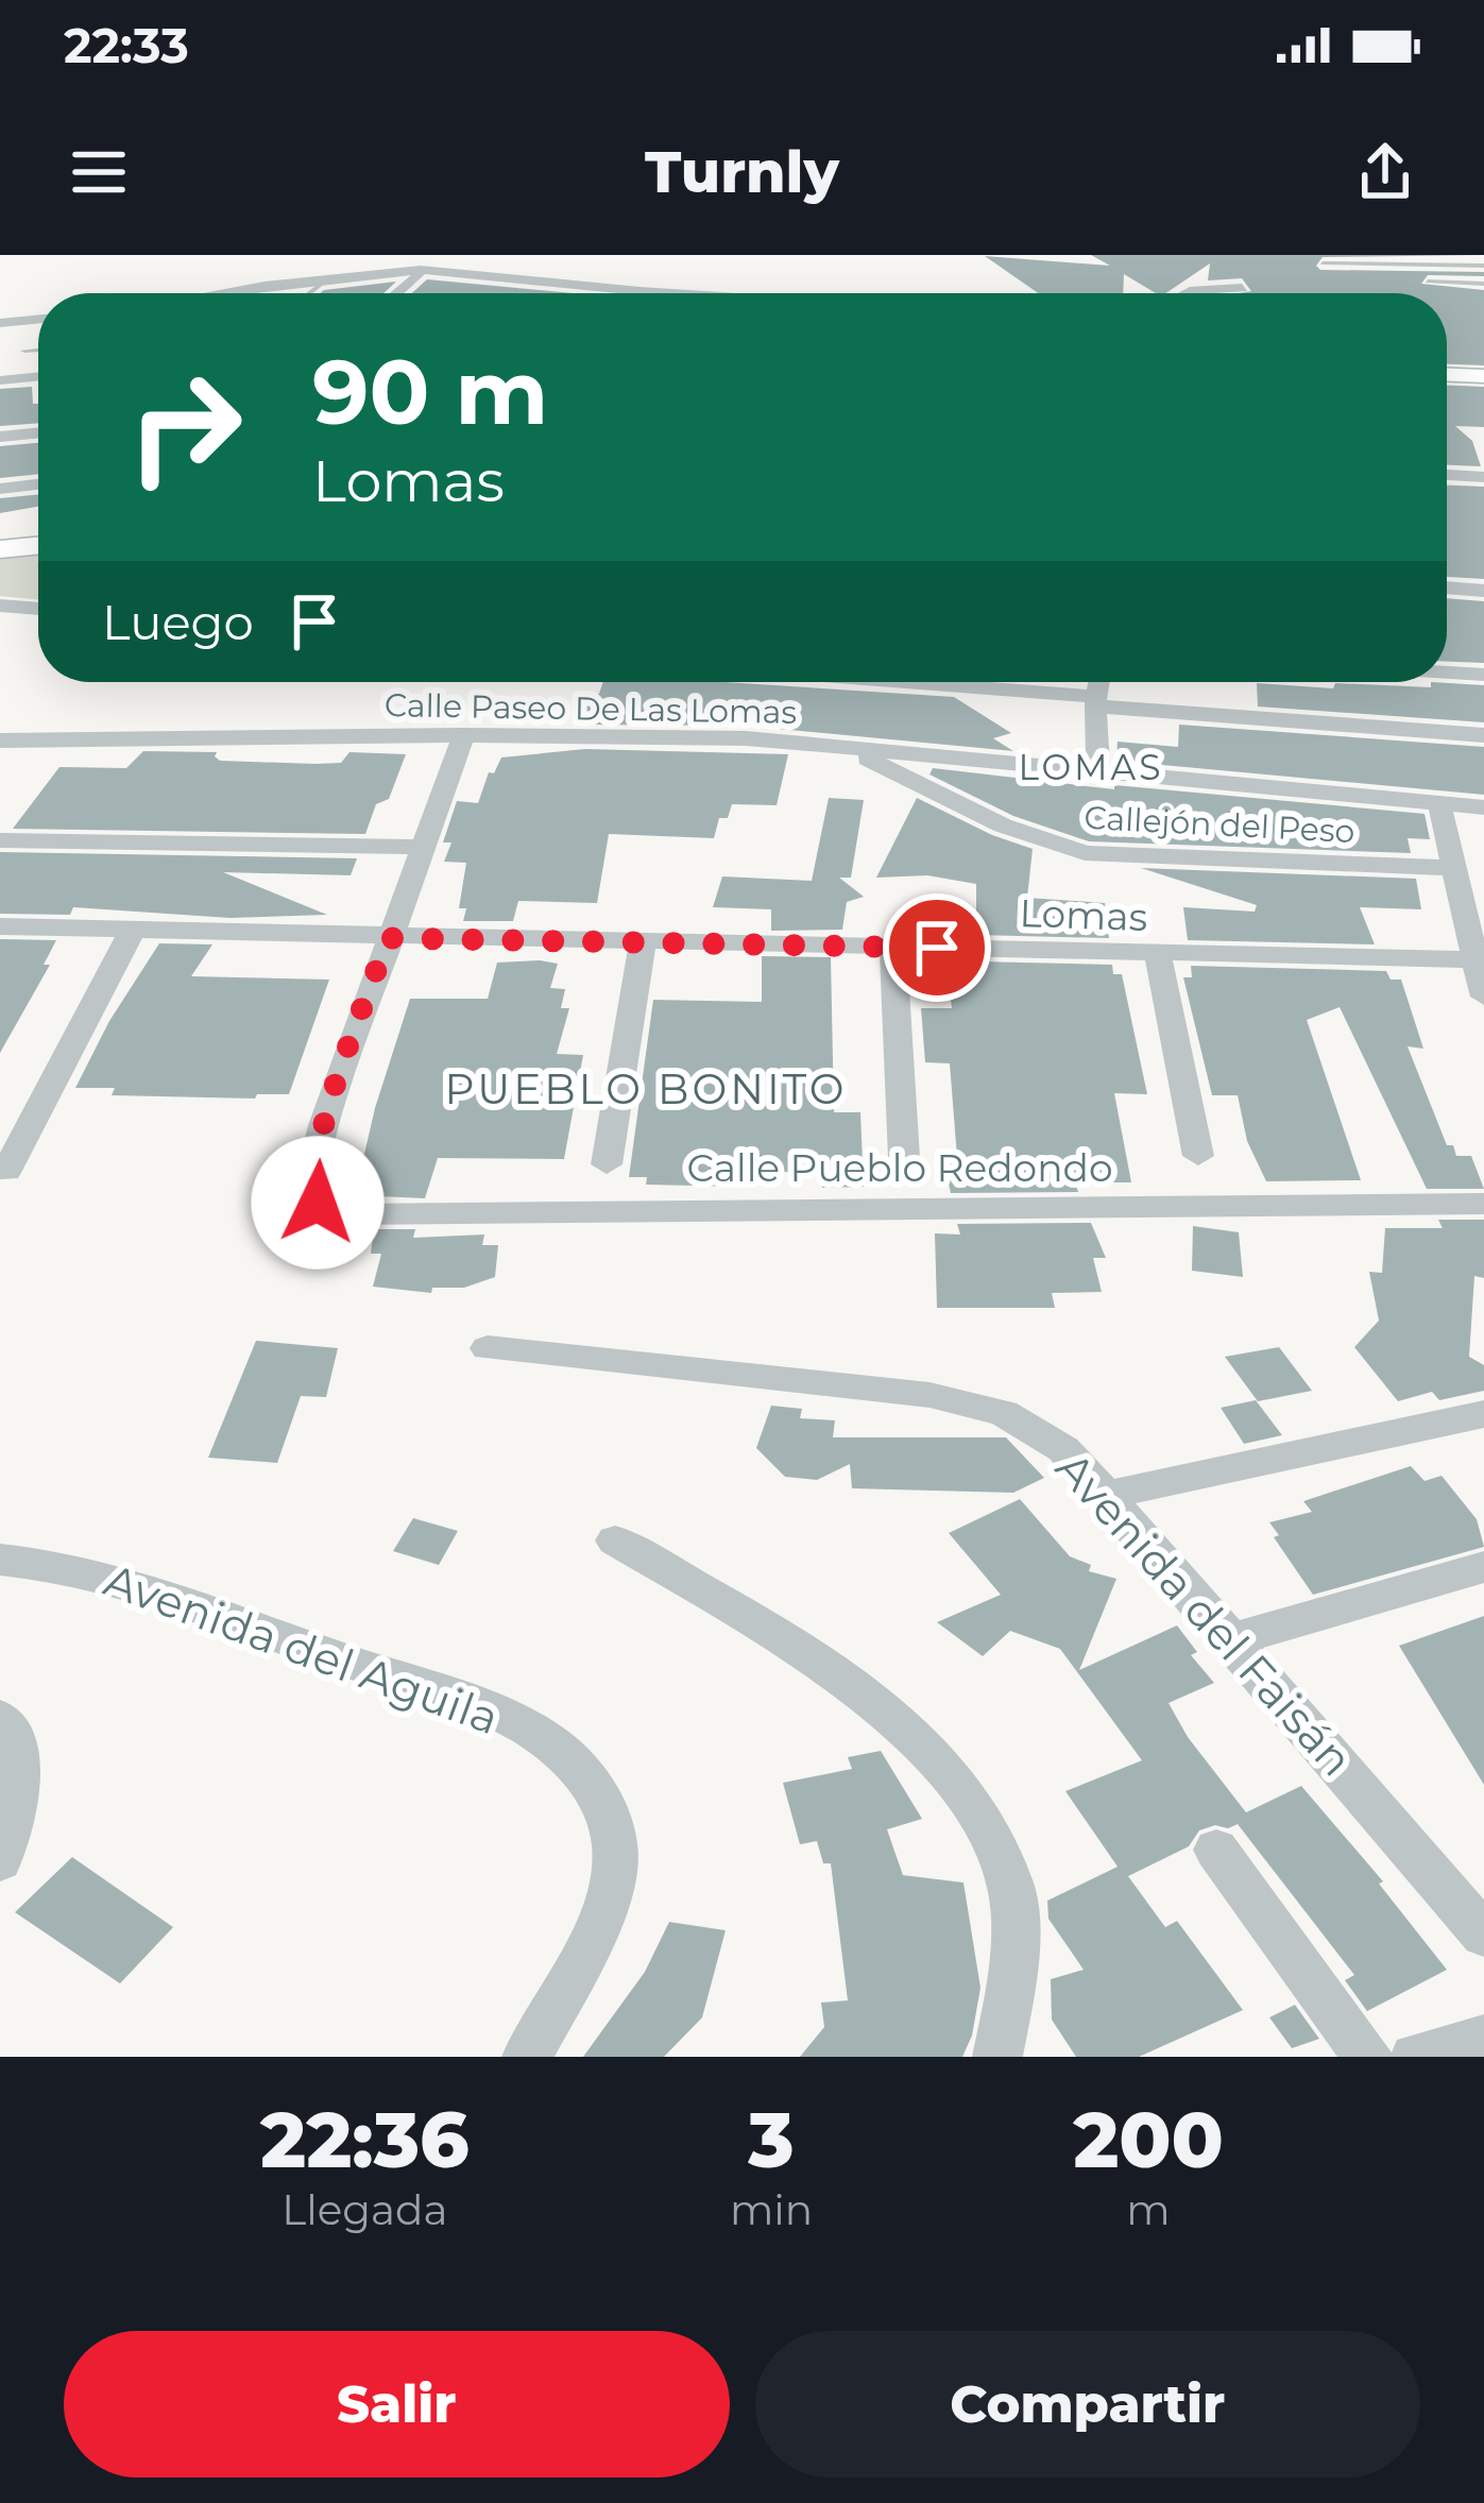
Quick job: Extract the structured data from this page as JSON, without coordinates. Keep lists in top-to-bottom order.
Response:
{
  "streets": {
    "street": [
      "Calle Paseo De Las Lomas",
      "Callejón del Peso",
      "Lomas",
      "Calle Pueblo Redondo",
      "Avenida del Faisán",
      "Avenida del Aguila"
    ]
  },
  "crossings": [
    ["Calle Paseo De Las Lomas", "Callejón del Peso"],
    ["Lomas", "Calle Pueblo Redondo"]
  ],
  "districts": ["LOMAS", "PUEBLO BONITO"],
  "page": {
    "status": "22:33",
    "header": "Turnly",
    "turn": ["90 m", "Lomas"],
    "then": "Luego",
    "eta": [
      "22:36",
      "Llegada",
      "3",
      "min",
      "200",
      "m"
    ],
    "buttons": ["Salir", "Compartir"]
  }
}
